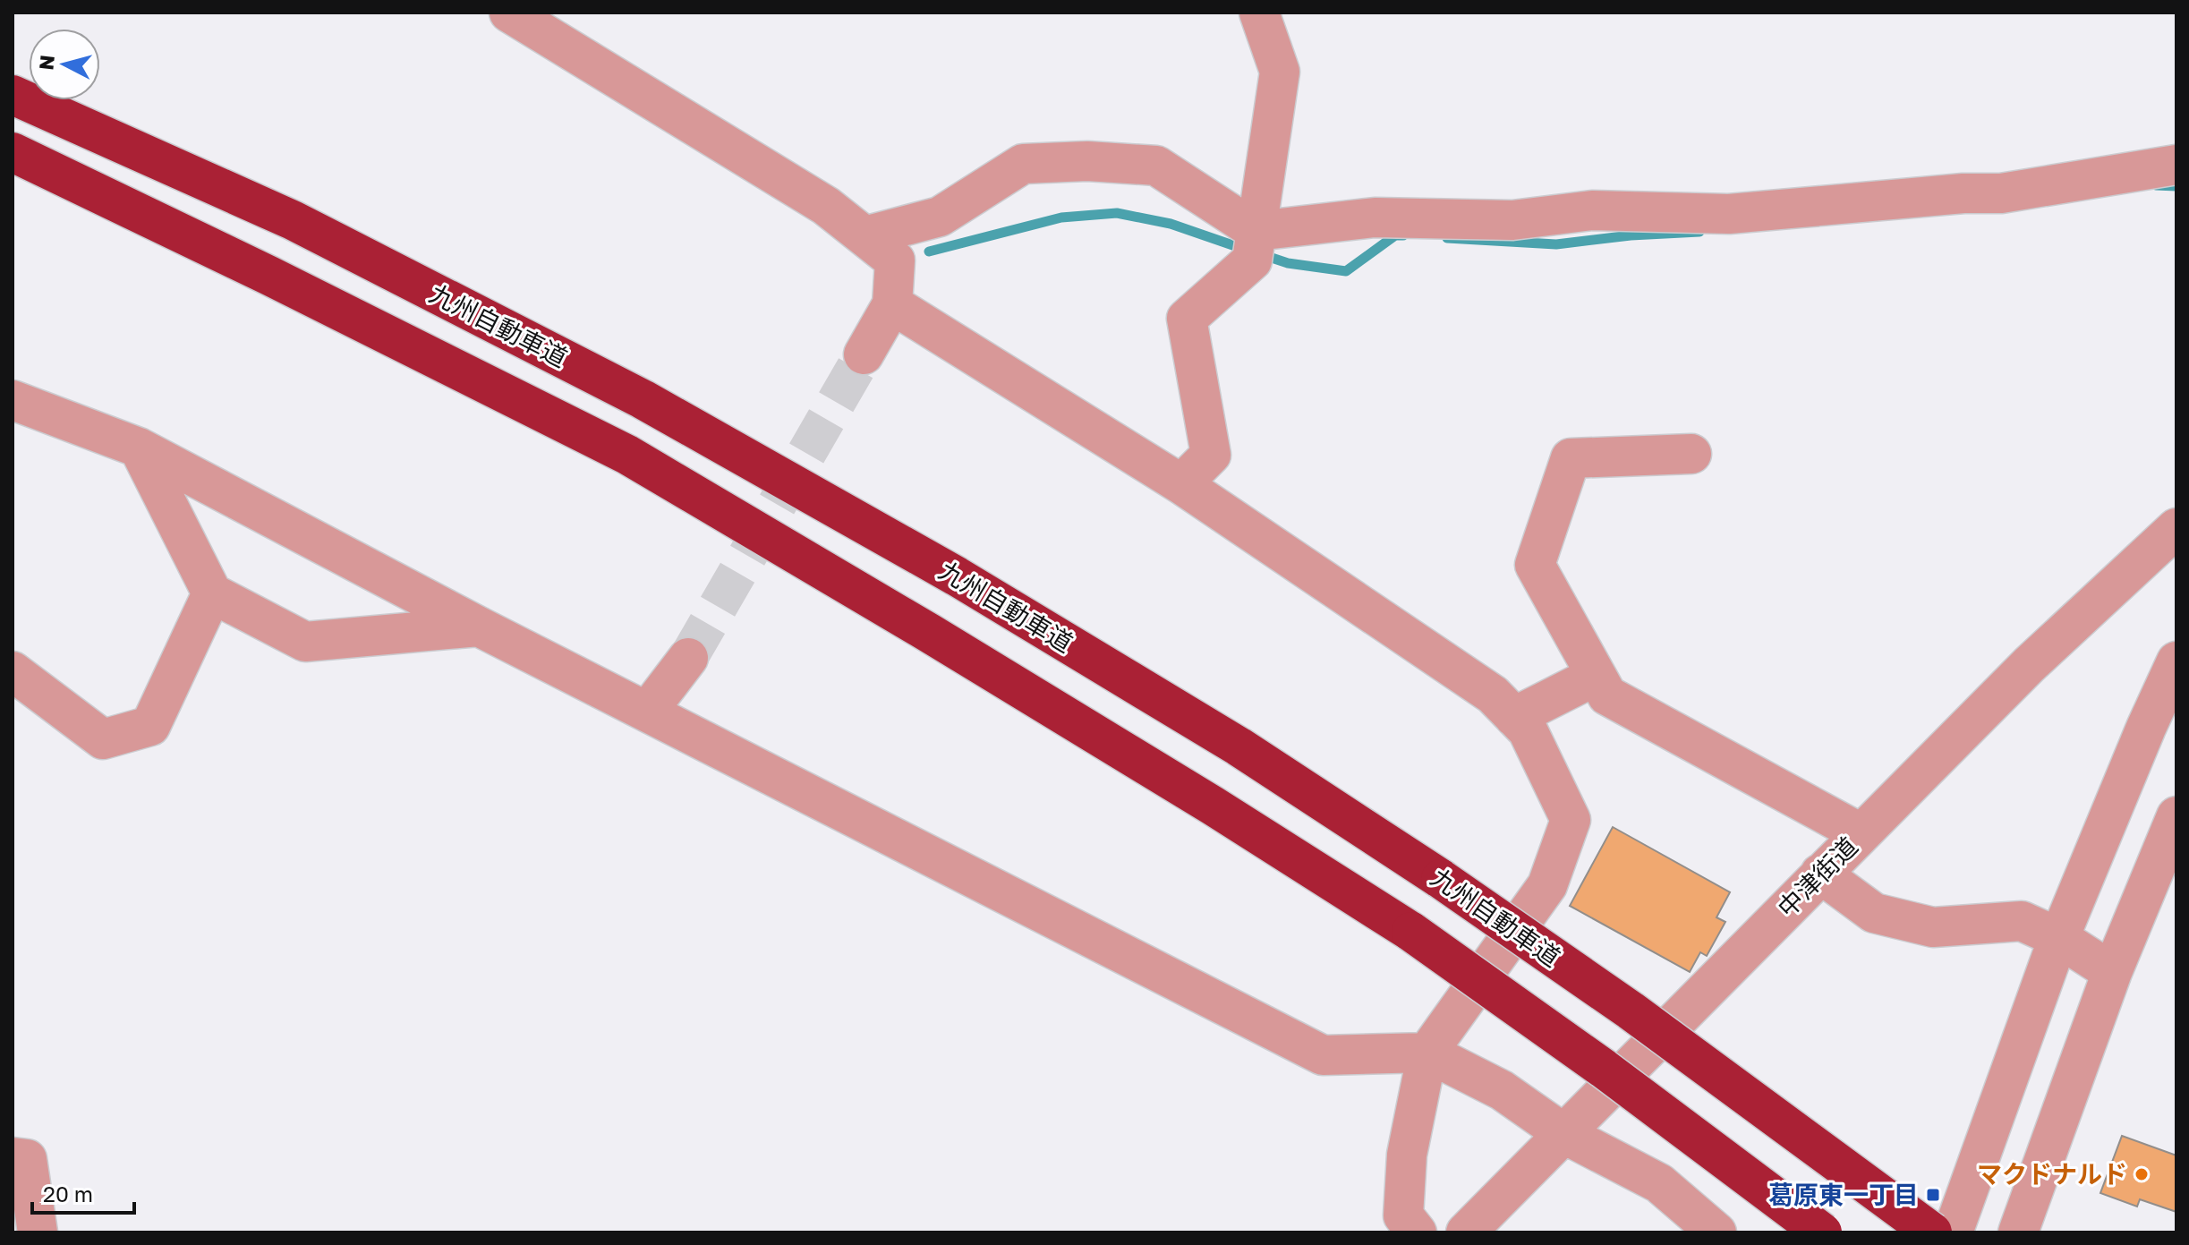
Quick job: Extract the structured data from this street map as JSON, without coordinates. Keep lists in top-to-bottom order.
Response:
{
  "streets": {
    "highway": ["九州自動車道"],
    "street": ["中津街道"]
  },
  "places": {
    "other": ["マクドナルド"],
    "transit": ["葛原東一丁目"]
  },
  "scale_bar": "20 m",
  "north": "left"
}
